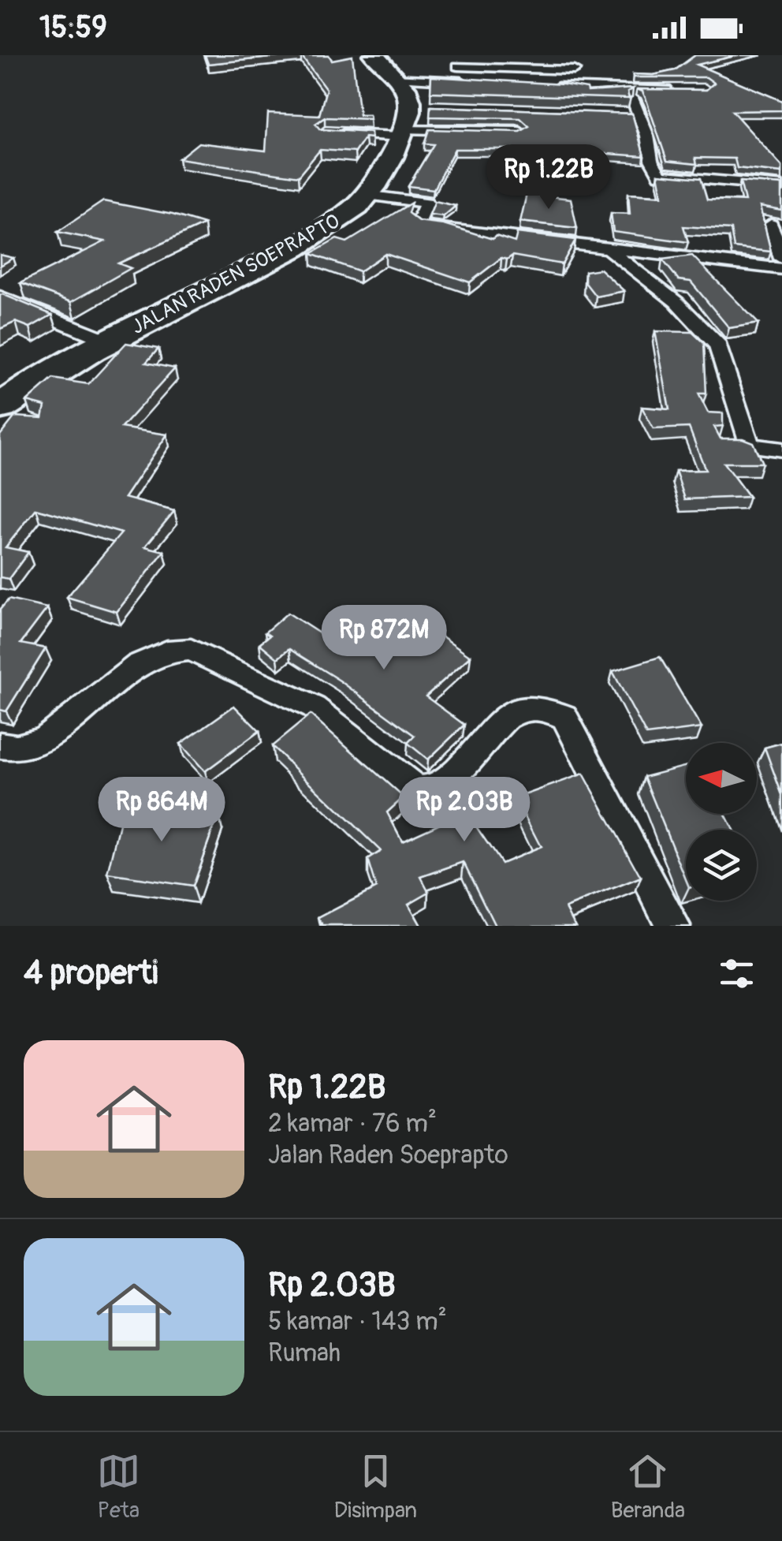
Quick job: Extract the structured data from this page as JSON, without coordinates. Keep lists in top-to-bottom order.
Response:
{
  "streets": {
    "highway": ["JALAN RADEN SOEPRAPTO"]
  },
  "north": "left",
  "page": {
    "status": "15:59",
    "price": [
      "Rp 1.22B",
      "Rp 872M",
      "Rp 864M",
      "Rp 2.03B"
    ],
    "heading": "4 properti",
    "list": [
      {
        "name": "Rp 1.22B",
        "note": "2 kamar · 76 m² · Jalan Raden Soeprapto"
      },
      {
        "name": "Rp 2.03B",
        "note": "5 kamar · 143 m² · Rumah"
      }
    ],
    "tabs": ["Peta", "Disimpan", "Beranda"]
  }
}
